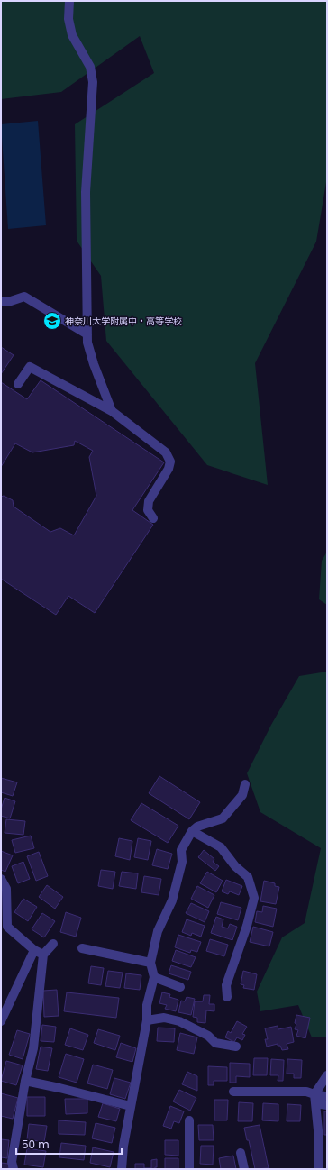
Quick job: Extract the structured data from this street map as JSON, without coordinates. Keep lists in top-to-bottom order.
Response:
{
  "places": {
    "school or university": ["神奈川大学附属中・高等学校"]
  },
  "scale_bar": "50 m"
}
